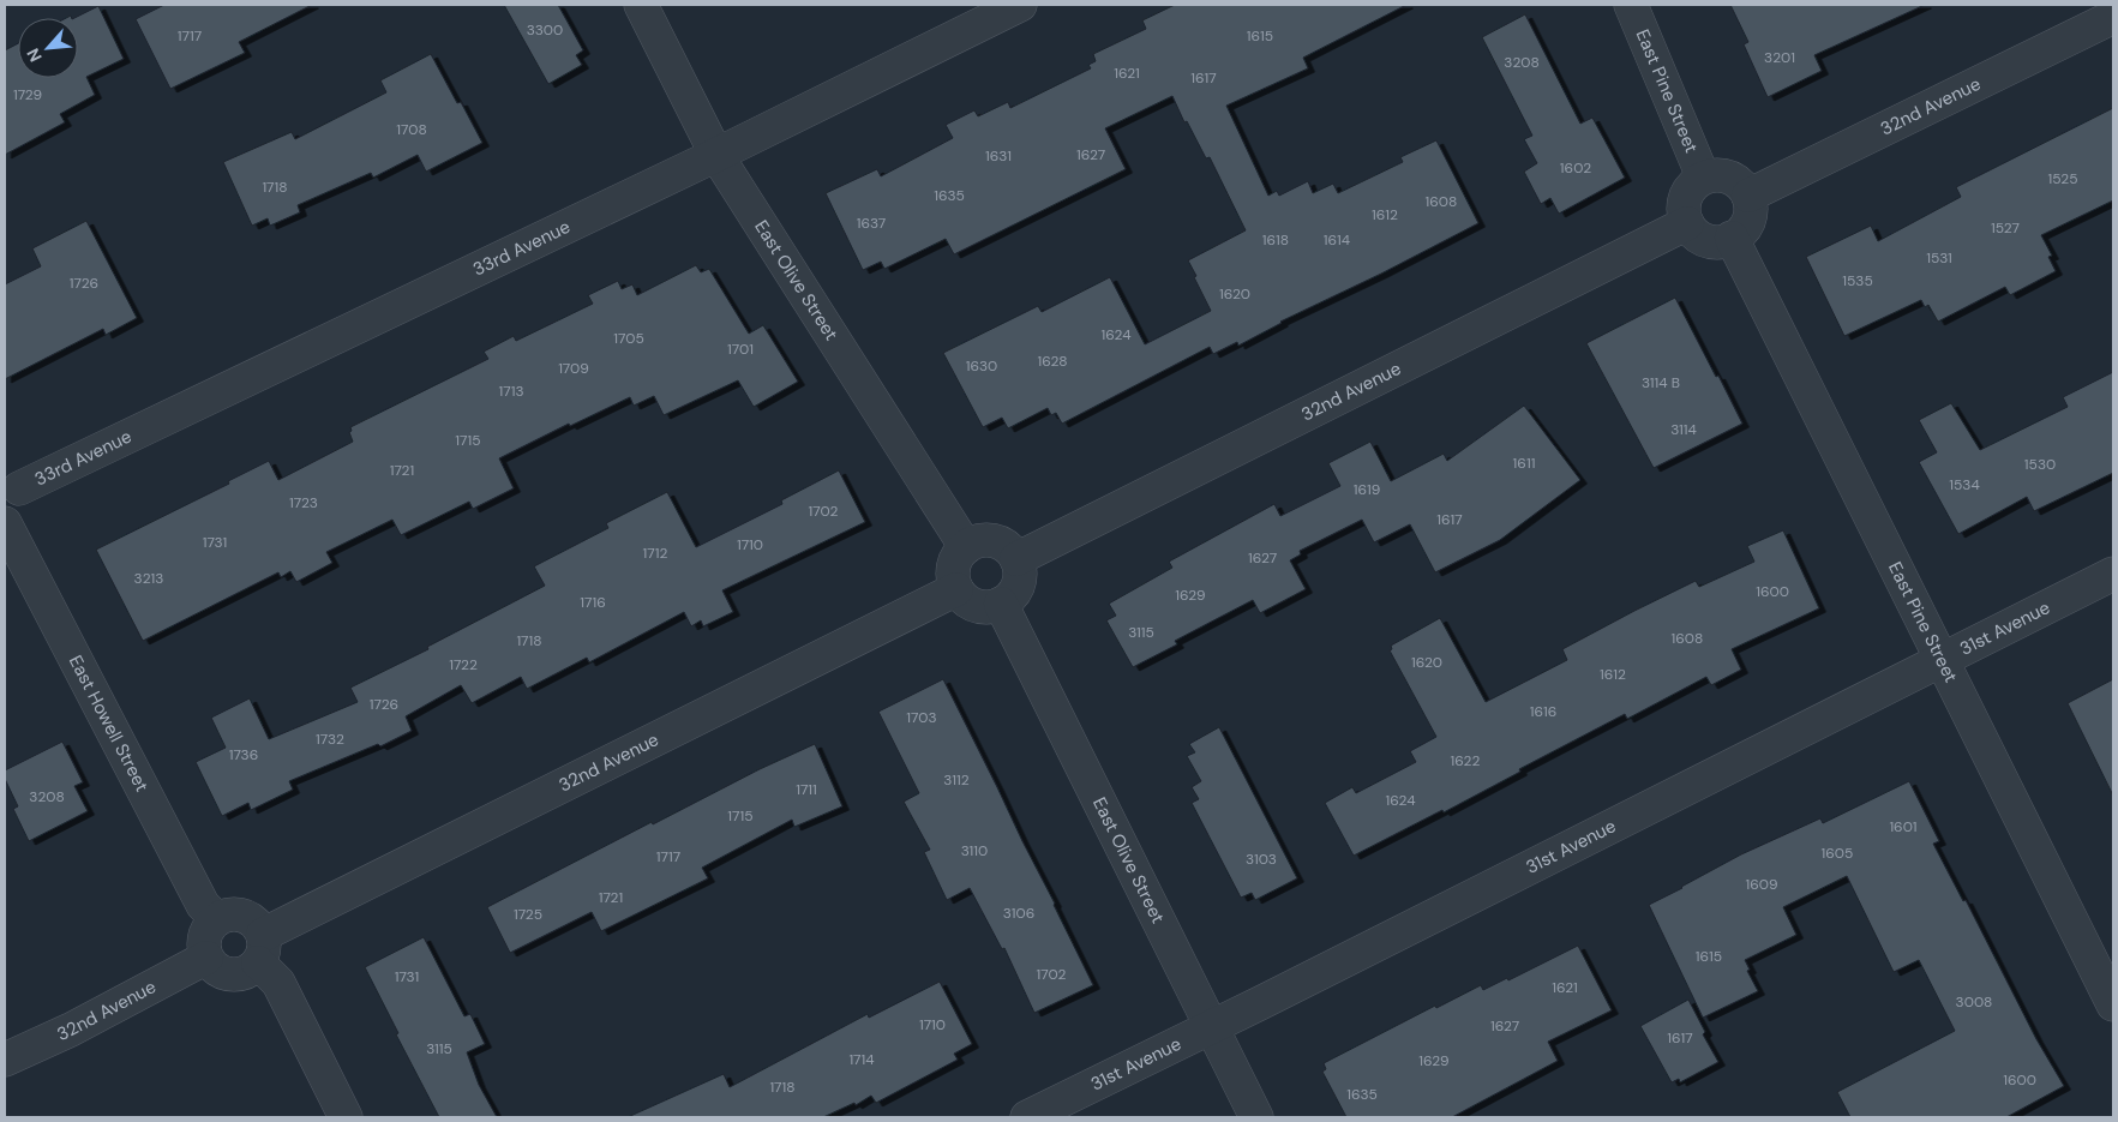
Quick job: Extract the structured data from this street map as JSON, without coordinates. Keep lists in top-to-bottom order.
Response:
{
  "streets": {
    "street": [
      "East Pine Street",
      "32nd Avenue",
      "33rd Avenue",
      "East Olive Street",
      "31st Avenue",
      "East Howell Street"
    ]
  },
  "crossings": [
    ["East Pine Street", "32nd Avenue"],
    ["East Pine Street", "31st Avenue"],
    ["32nd Avenue", "East Olive Street"],
    ["32nd Avenue", "East Howell Street"],
    ["33rd Avenue", "East Olive Street"],
    ["East Olive Street", "31st Avenue"]
  ],
  "house_numbers": [
    "3300",
    "1717",
    "1615",
    "3201",
    "3208",
    "1621",
    "1617",
    "1729",
    "1708",
    "1627",
    "1631",
    "1602",
    "1525",
    "1718",
    "1635",
    "1608",
    "1612",
    "1637",
    "1527",
    "1618",
    "1614",
    "1531",
    "1535",
    "1726",
    "1620",
    "1624",
    "1705",
    "1701",
    "1628",
    "1630",
    "1709",
    "3114 B",
    "1713",
    "3114",
    "1715",
    "1611",
    "1530",
    "1721",
    "1534",
    "1619",
    "1723",
    "1702",
    "1617",
    "1731",
    "1710",
    "1712",
    "1627",
    "3213",
    "1600",
    "1629",
    "1716",
    "3115",
    "1608",
    "1718",
    "1620",
    "1722",
    "1612",
    "1726",
    "1616",
    "1703",
    "1732",
    "1736",
    "1622",
    "3112",
    "1711",
    "3208",
    "1624",
    "1715",
    "1601",
    "3110",
    "1605",
    "1717",
    "3103",
    "1609",
    "1721",
    "3106",
    "1725",
    "1615",
    "1702",
    "1731",
    "1621",
    "3008",
    "1710",
    "1627",
    "1617",
    "3115",
    "1714",
    "1629",
    "1600",
    "1718",
    "1635"
  ],
  "north": "bottom left"
}
